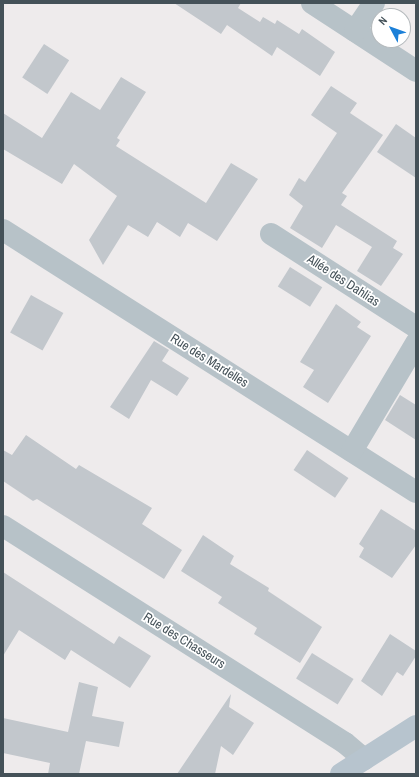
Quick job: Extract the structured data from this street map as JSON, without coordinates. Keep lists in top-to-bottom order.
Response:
{
  "streets": {
    "street": ["Allée des Dahlias", "Rue des Mardelles", "Rue des Chasseurs"]
  },
  "north": "top left"
}
